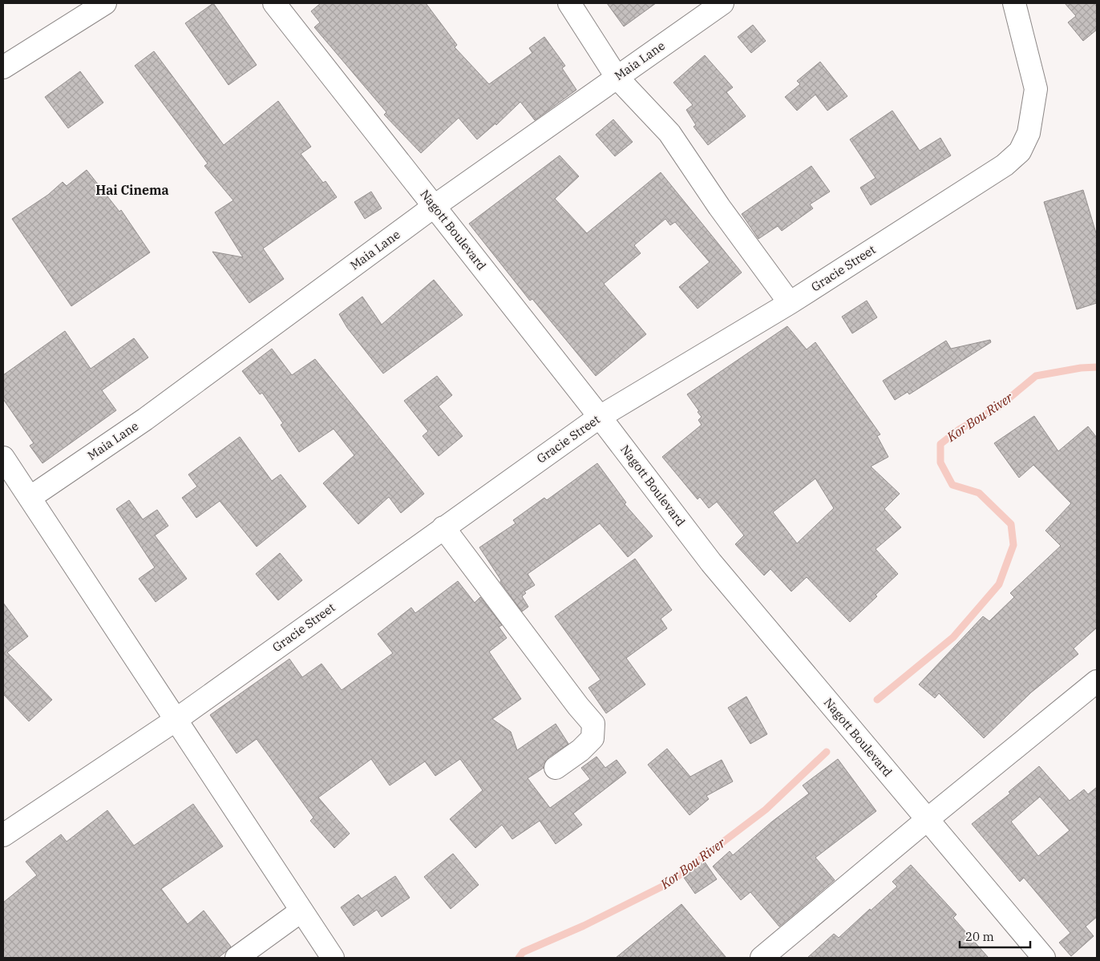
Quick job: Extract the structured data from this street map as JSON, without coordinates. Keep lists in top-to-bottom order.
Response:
{
  "streets": {
    "street": ["Maia Lane", "Nagott Boulevard", "Gracie Street"]
  },
  "crossings": [
    ["Maia Lane", "Nagott Boulevard"],
    ["Nagott Boulevard", "Gracie Street"]
  ],
  "districts": ["Hai Cinema"],
  "water": ["Kor Bou River"],
  "scale_bar": "20 m"
}
